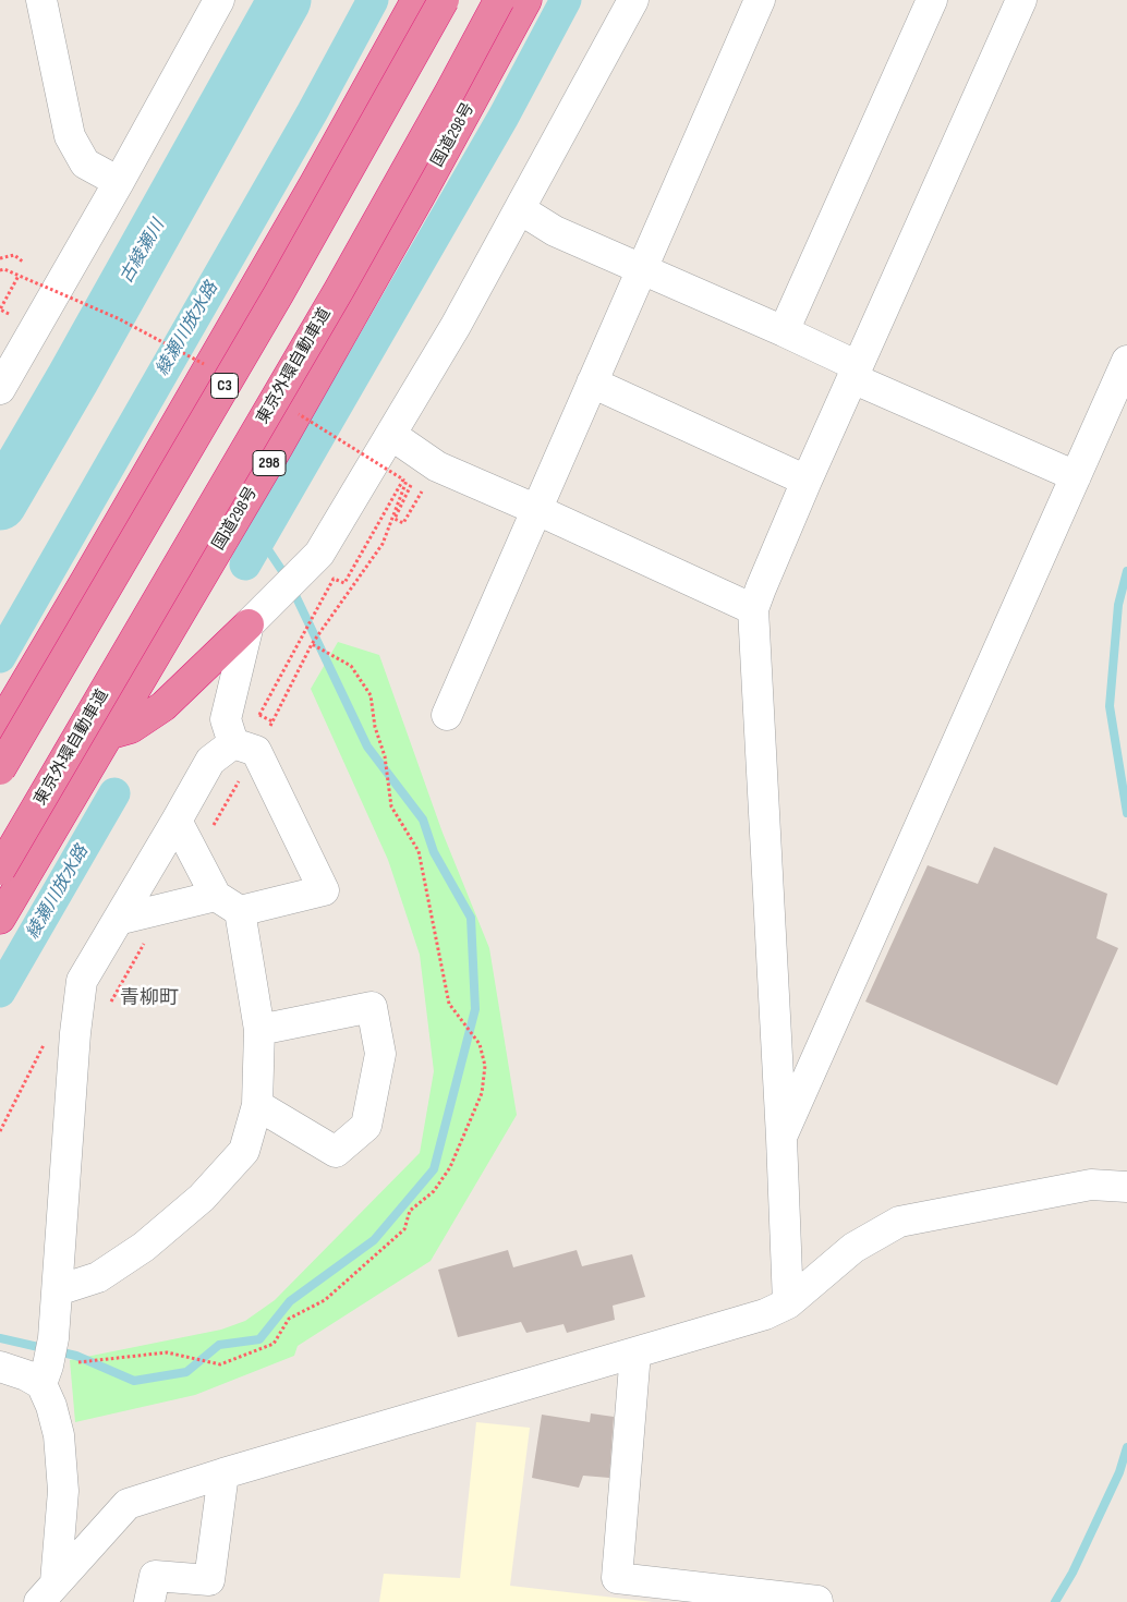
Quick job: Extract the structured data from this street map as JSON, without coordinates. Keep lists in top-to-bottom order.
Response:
{
  "streets": {
    "highway": [
      "国道298号",
      "東京外環自動車道",
      "C3",
      "298"
    ]
  },
  "districts": ["青柳町"],
  "water": ["古綾瀬川", "綾瀬川放水路"]
}
